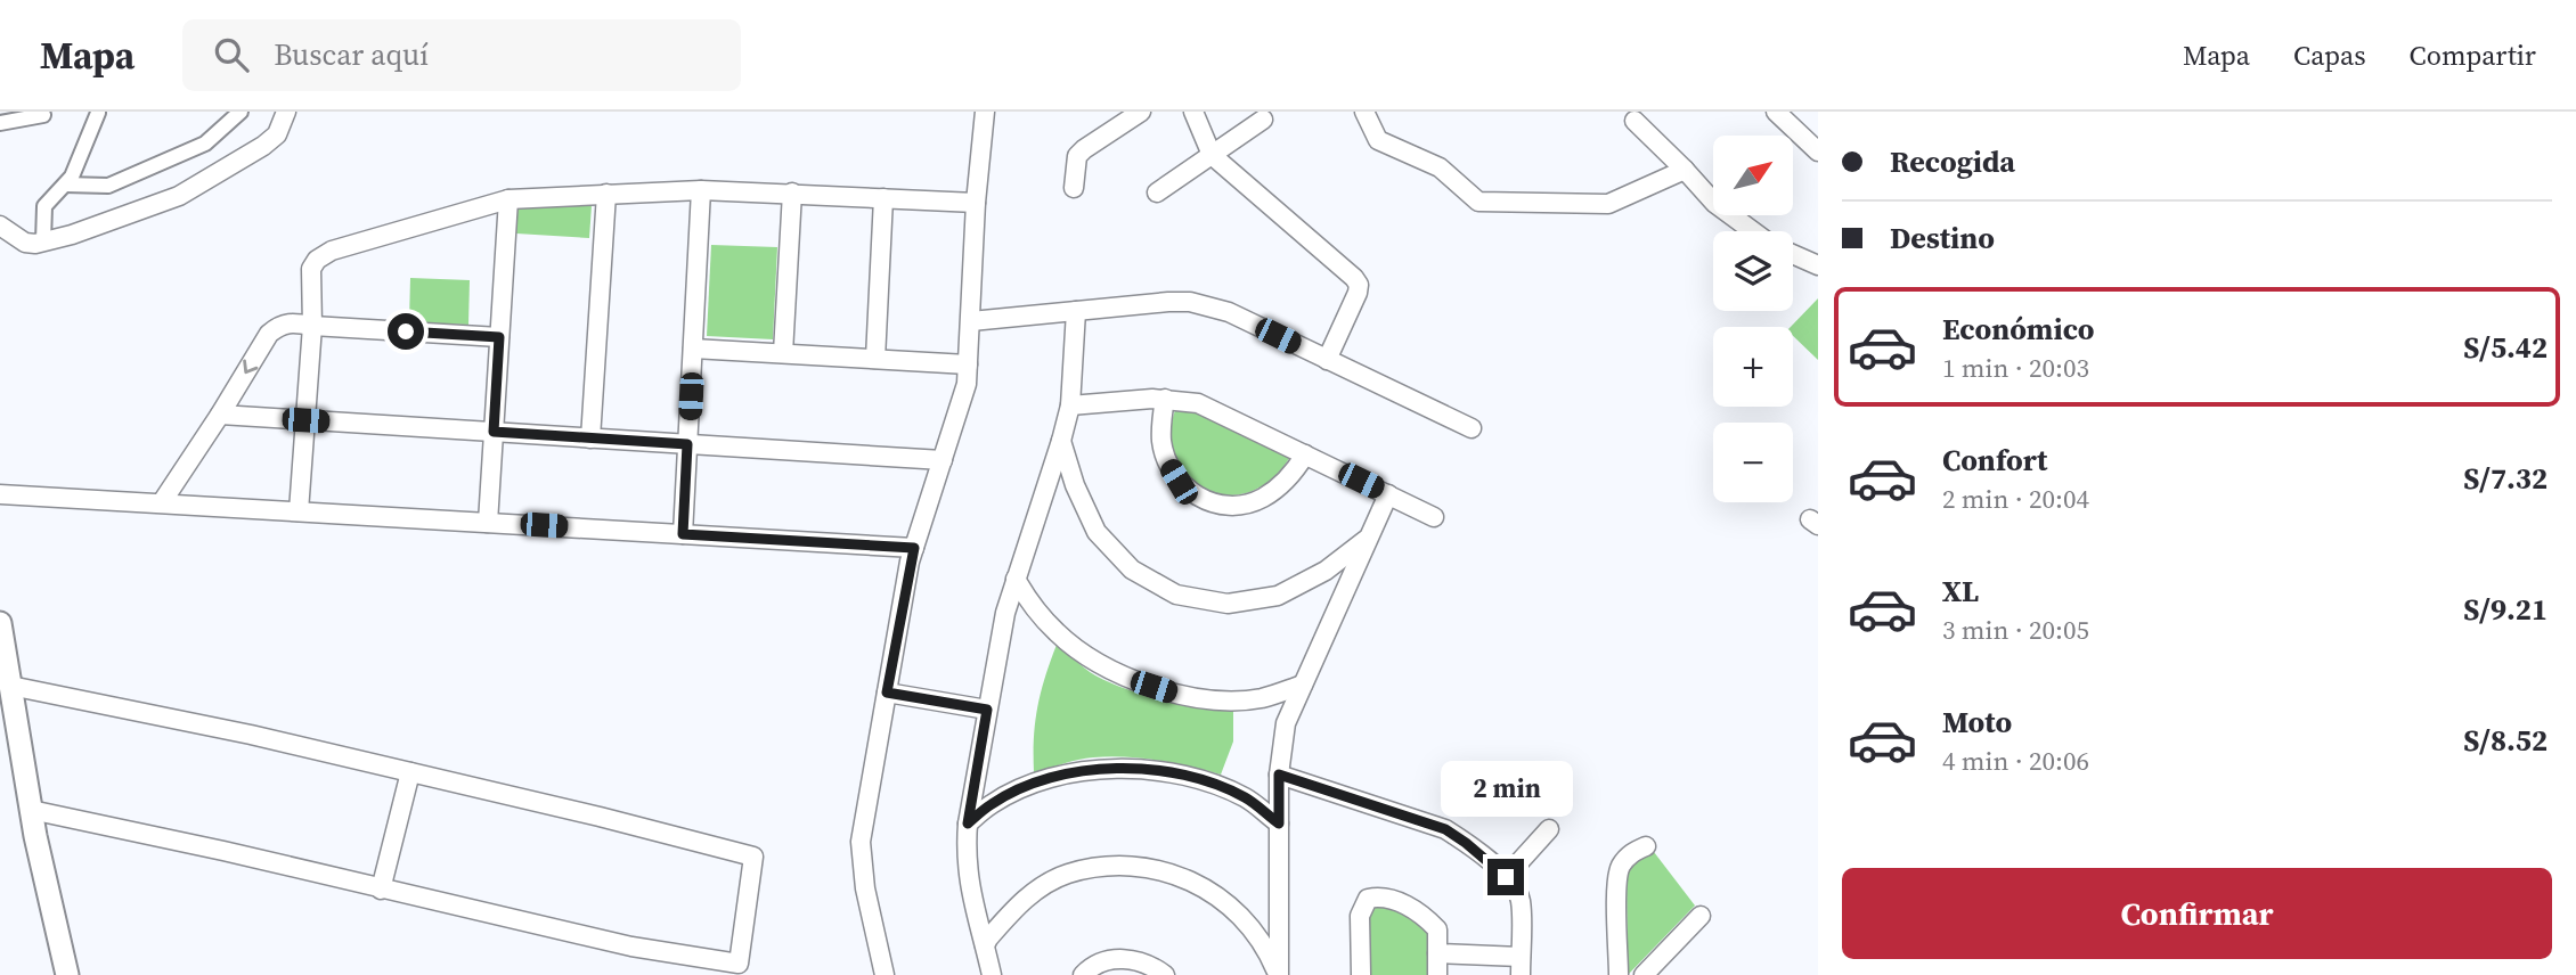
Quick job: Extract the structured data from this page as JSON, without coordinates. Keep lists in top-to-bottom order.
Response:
{
  "north": "top right",
  "page": {
    "header": "Mapa",
    "search": "Buscar aquí",
    "nav": ["Mapa", "Capas", "Compartir"],
    "banner": ["Recogida", "Destino"],
    "map_buttons": ["+", "−"],
    "list": [
      {
        "name": "Económico",
        "note": "1 min · 20:03",
        "value": "S/5.42"
      },
      {
        "name": "Confort",
        "note": "2 min · 20:04",
        "value": "S/7.32"
      },
      {
        "name": "XL",
        "note": "3 min · 20:05",
        "value": "S/9.21"
      },
      {
        "name": "Moto",
        "note": "4 min · 20:06",
        "value": "S/8.52"
      }
    ],
    "bubble": "2 min",
    "buttons": "Confirmar"
  }
}
